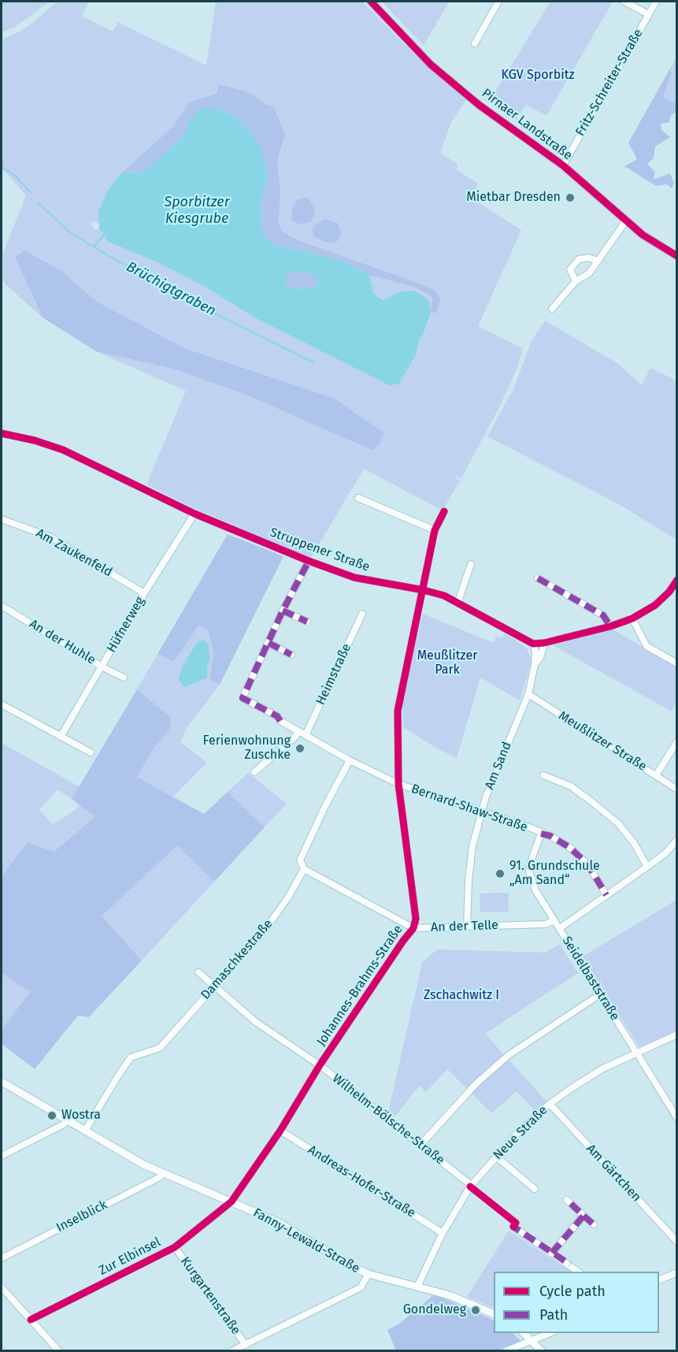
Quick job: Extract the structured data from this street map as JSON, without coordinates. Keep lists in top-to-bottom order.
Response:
{
  "streets": {
    "street": [
      "Fritz-Schreiter-Straße",
      "Pirnaer Landstraße",
      "Struppener Straße",
      "Am Zaukenfeld",
      "Hüfnerweg",
      "An der Huhle",
      "Heimstraße",
      "Meußlitzer Straße",
      "Am Sand",
      "Bernard-Shaw-Straße",
      "An der Telle",
      "Damaschkestraße",
      "Seidelbaststraße",
      "Johannes-Brahms-Straße",
      "Wilhelm-Bölsche-Straße",
      "Neue Straße",
      "Am Gärtchen",
      "Andreas-Hofer-Straße",
      "Inselblick",
      "Fanny-Lewald-Straße",
      "Zur Elbinsel",
      "Kurgartenstraße"
    ]
  },
  "crossings": [
    ["Fritz-Schreiter-Straße", "Pirnaer Landstraße"],
    ["Struppener Straße", "Hüfnerweg"],
    ["Struppener Straße", "Am Sand"],
    ["Struppener Straße", "Johannes-Brahms-Straße"],
    ["Am Zaukenfeld", "Hüfnerweg"],
    ["Hüfnerweg", "An der Huhle"],
    ["Heimstraße", "Bernard-Shaw-Straße"],
    ["Meußlitzer Straße", "Am Sand"],
    ["Am Sand", "Bernard-Shaw-Straße"],
    ["Am Sand", "An der Telle"],
    ["Bernard-Shaw-Straße", "Damaschkestraße"],
    ["Bernard-Shaw-Straße", "Seidelbaststraße"],
    ["Bernard-Shaw-Straße", "Johannes-Brahms-Straße"],
    ["An der Telle", "Damaschkestraße"],
    ["An der Telle", "Seidelbaststraße"],
    ["An der Telle", "Johannes-Brahms-Straße"],
    ["Damaschkestraße", "Wilhelm-Bölsche-Straße"],
    ["Damaschkestraße", "Fanny-Lewald-Straße"],
    ["Seidelbaststraße", "Neue Straße"],
    ["Johannes-Brahms-Straße", "Wilhelm-Bölsche-Straße"],
    ["Johannes-Brahms-Straße", "Andreas-Hofer-Straße"],
    ["Johannes-Brahms-Straße", "Fanny-Lewald-Straße"],
    ["Johannes-Brahms-Straße", "Zur Elbinsel"],
    ["Wilhelm-Bölsche-Straße", "Neue Straße"],
    ["Neue Straße", "Am Gärtchen"],
    ["Neue Straße", "Andreas-Hofer-Straße"],
    ["Neue Straße", "Fanny-Lewald-Straße"],
    ["Inselblick", "Fanny-Lewald-Straße"],
    ["Fanny-Lewald-Straße", "Zur Elbinsel"],
    ["Zur Elbinsel", "Kurgartenstraße"]
  ],
  "water": ["Sporbitzer Kiesgrube", "Brüchigtgraben"],
  "parks": ["KGV Sporbitz", "Meußlitzer Park", "Zschachwitz I"],
  "places": [
    "Mietbar Dresden",
    "Ferienwohnung Zuschke",
    "91. Grundschule „Am Sand“",
    "Wostra",
    "Gondelweg"
  ],
  "legend": ["Cycle path", "Path"]
}
